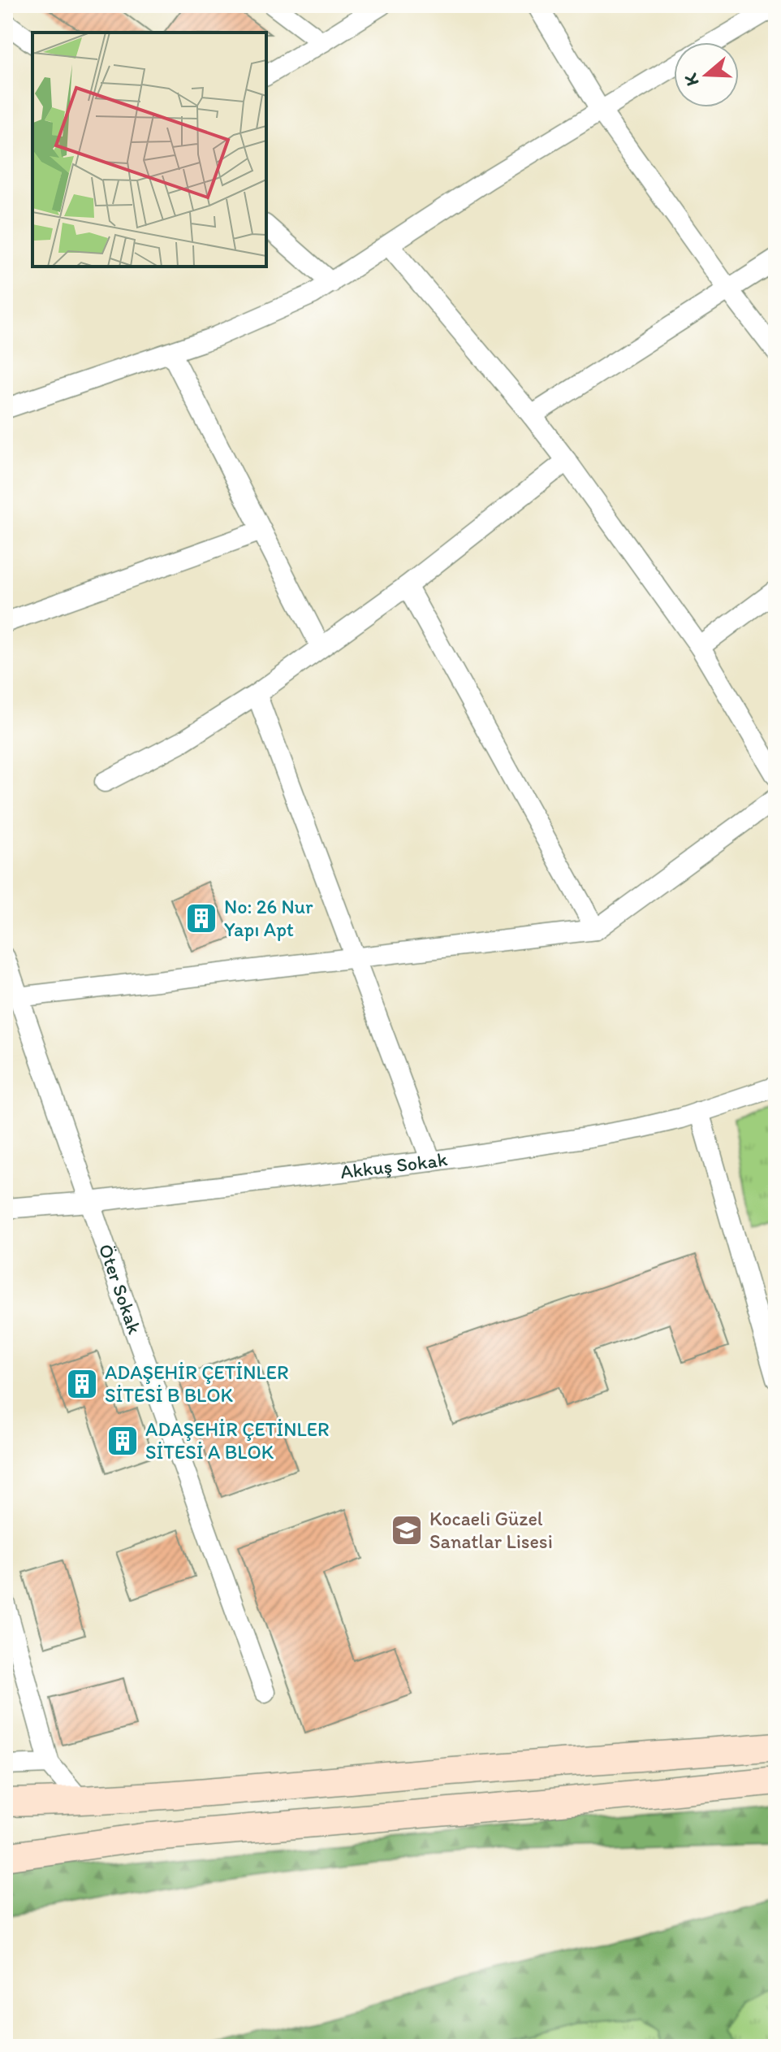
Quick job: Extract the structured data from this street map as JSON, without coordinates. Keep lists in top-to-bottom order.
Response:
{
  "streets": {
    "street": ["Akkuş Sokak", "Öter Sokak"]
  },
  "crossings": [
    ["Akkuş Sokak", "Öter Sokak"]
  ],
  "places": {
    "building": ["No: 26 Nur Yapı Apt", "ADAŞEHİR ÇETİNLER SİTESİ B BLOK", "ADAŞEHİR ÇETİNLER SİTESİ A BLOK"],
    "school or university": ["Kocaeli Güzel Sanatlar Lisesi"]
  },
  "north": "left"
}
